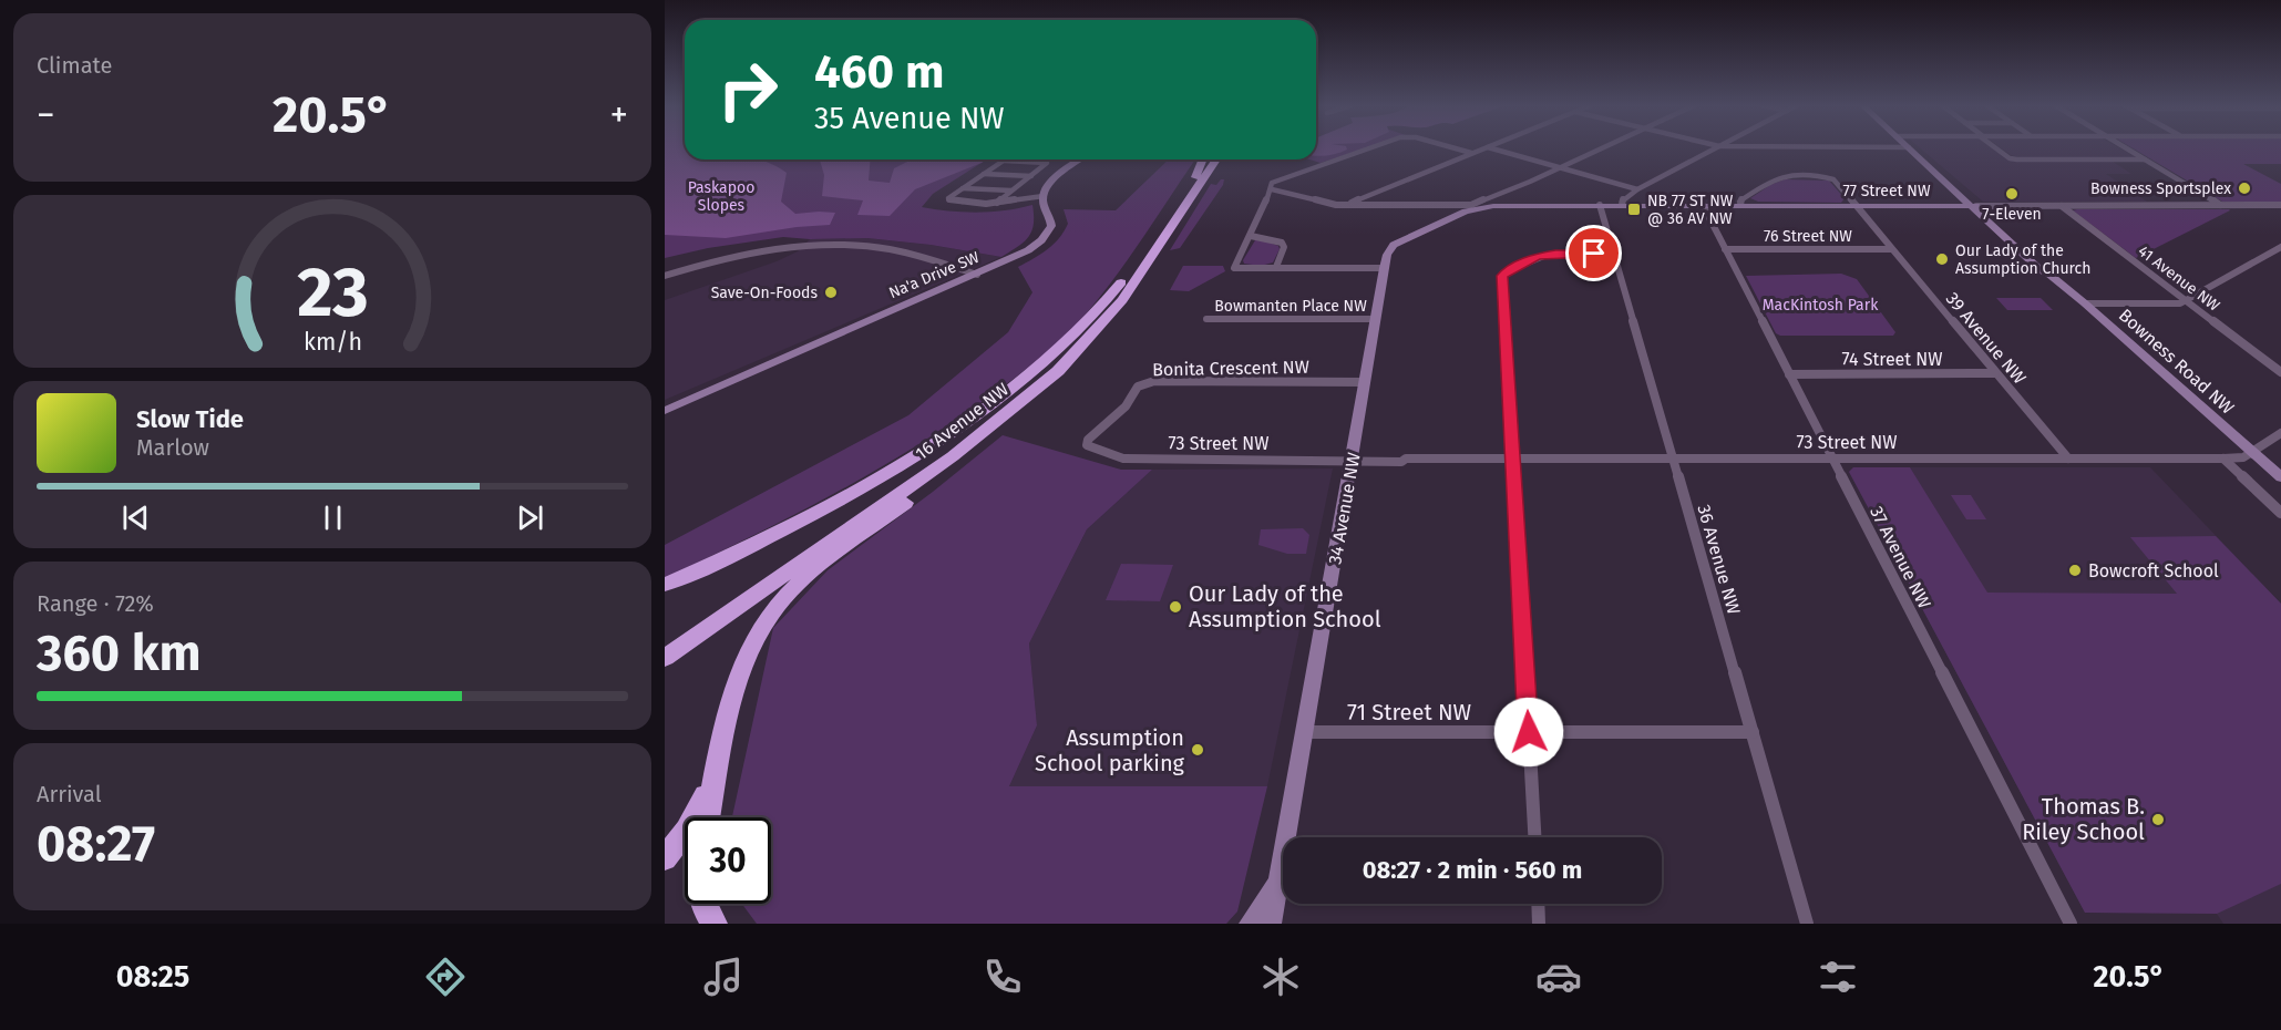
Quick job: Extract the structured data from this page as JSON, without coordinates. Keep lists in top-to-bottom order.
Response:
{
  "streets": {
    "highway": ["16 Avenue NW"],
    "street": [
      "77 Street NW",
      "76 Street NW",
      "Na'a Drive SW",
      "41 Avenue NW",
      "Bowmanten Place NW",
      "39 Avenue NW",
      "74 Street NW",
      "Bowness Road NW",
      "Bonita Crescent NW",
      "73 Street NW",
      "34 Avenue NW",
      "37 Avenue NW",
      "36 Avenue NW",
      "71 Street NW"
    ]
  },
  "crossings": [
    ["77 Street NW", "41 Avenue NW"],
    ["77 Street NW", "39 Avenue NW"],
    ["77 Street NW", "Bowness Road NW"],
    ["77 Street NW", "34 Avenue NW"],
    ["77 Street NW", "37 Avenue NW"],
    ["77 Street NW", "36 Avenue NW"],
    ["76 Street NW", "39 Avenue NW"],
    ["76 Street NW", "37 Avenue NW"],
    ["Bowmanten Place NW", "34 Avenue NW"],
    ["39 Avenue NW", "74 Street NW"],
    ["39 Avenue NW", "73 Street NW"],
    ["74 Street NW", "37 Avenue NW"],
    ["Bowness Road NW", "73 Street NW"],
    ["Bonita Crescent NW", "73 Street NW"],
    ["Bonita Crescent NW", "34 Avenue NW"],
    ["73 Street NW", "34 Avenue NW"],
    ["73 Street NW", "37 Avenue NW"],
    ["73 Street NW", "36 Avenue NW"],
    ["34 Avenue NW", "71 Street NW"],
    ["36 Avenue NW", "71 Street NW"]
  ],
  "parks": ["Paskapoo Slopes", "MacKintosh Park"],
  "places": {
    "other": [
      "Bowness Sportsplex",
      "7-Eleven",
      "Our Lady of the Assumption Church",
      "Save-On-Foods",
      "Bowcroft School",
      "Our Lady of the Assumption School",
      "Assumption School parking",
      "Thomas B. Riley School"
    ],
    "transit": ["NB 77 ST NW @ 36 AV NW"]
  },
  "page": {
    "tile": [
      "Climate",
      ["Range · 72%", "360 km"],
      ["Arrival", "08:27"]
    ],
    "turn": ["460 m", "35 Avenue NW"],
    "heat": ["−", "20.5°", "+"],
    "song": ["Slow Tide", "Marlow"],
    "limit": "30",
    "trip": "08:27 · 2 min · 560 m",
    "tabs": ["08:25", "20.5°"],
    "gauge": ["23", "km/h"]
  }
}
